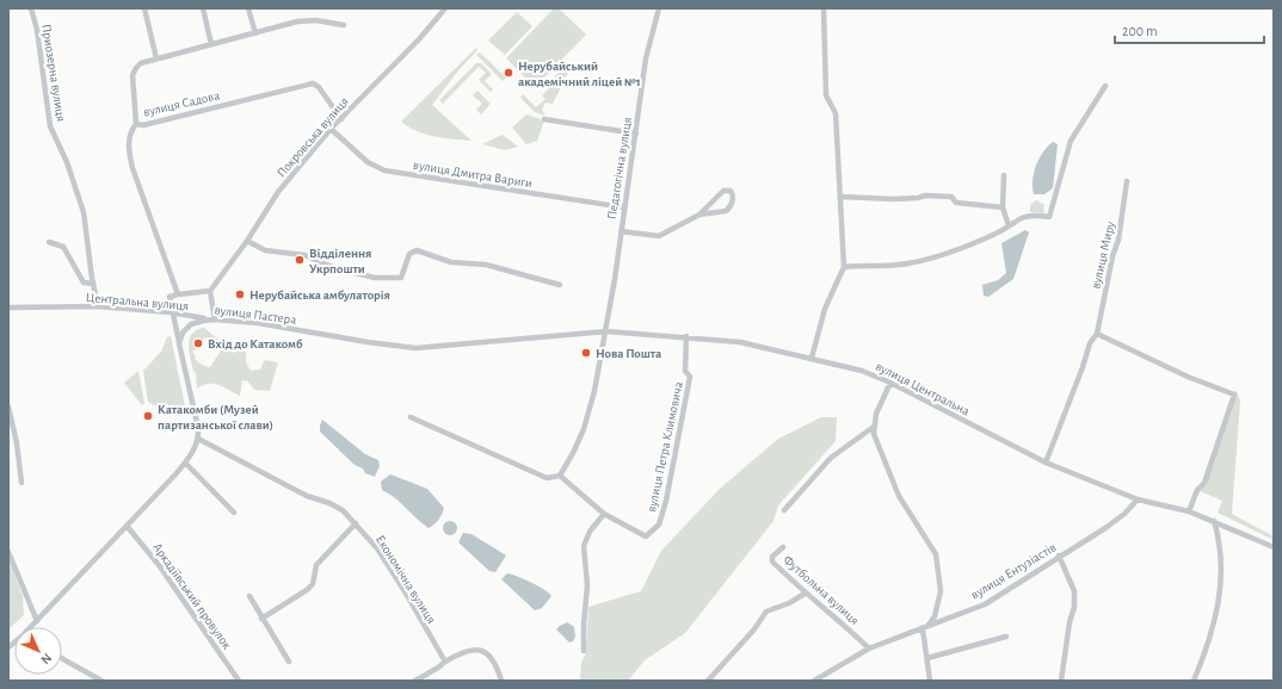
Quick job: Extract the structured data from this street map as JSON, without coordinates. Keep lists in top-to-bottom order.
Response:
{
  "streets": {
    "street": [
      "Приозерна вулиця",
      "вулиця Садова",
      "Покровська вулиця",
      "Педагогічна вулиця",
      "вулиця Дмитра Вариги",
      "вулиця Миру",
      "Центральна вулиця",
      "вулиця Пастера",
      "вулиця Центральна",
      "вулиця Петра Климовича",
      "вулиця Ентузіастів",
      "Економічна вулиця",
      "Футбольна вулиця",
      "Аркадіївський провулок"
    ]
  },
  "crossings": [
    ["Приозерна вулиця", "Центральна вулиця"],
    ["вулиця Садова", "Покровська вулиця"],
    ["Покровська вулиця", "вулиця Дмитра Вариги"],
    ["Педагогічна вулиця", "вулиця Дмитра Вариги"],
    ["Педагогічна вулиця", "вулиця Пастера"],
    ["Педагогічна вулиця", "вулиця Центральна"],
    ["вулиця Миру", "вулиця Центральна"],
    ["Центральна вулиця", "вулиця Пастера"],
    ["вулиця Пастера", "вулиця Центральна"],
    ["вулиця Центральна", "вулиця Петра Климовича"],
    ["вулиця Центральна", "вулиця Ентузіастів"],
    ["вулиця Ентузіастів", "Футбольна вулиця"]
  ],
  "places": [
    "Нерубайський академічний ліцей №1",
    "Відділення Укрпошти",
    "Нерубайська амбулаторія",
    "Вхід до Катакомб",
    "Нова Пошта",
    "Катакомби (Музей партизанської слави)"
  ],
  "scale_bar": "200 m",
  "north": "bottom right"
}
